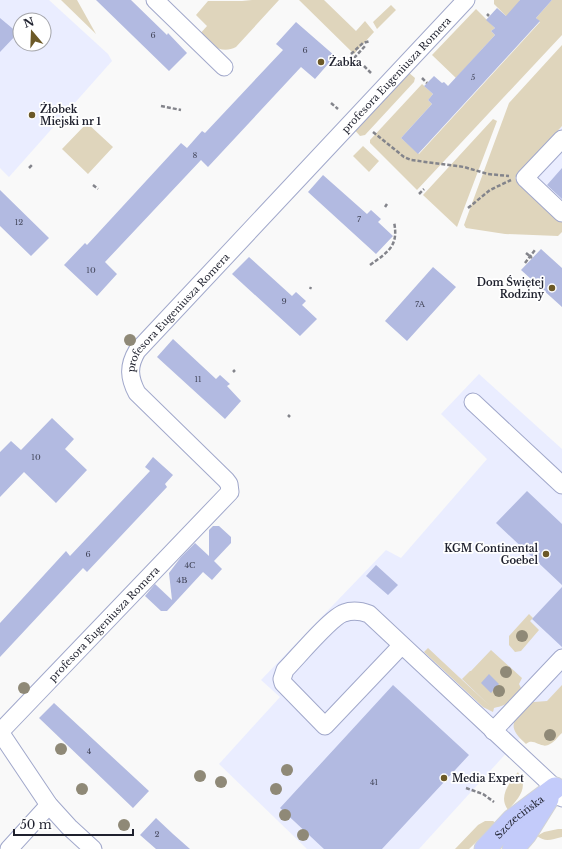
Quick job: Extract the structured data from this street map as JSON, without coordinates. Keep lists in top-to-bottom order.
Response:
{
  "streets": {
    "main road": ["Szczecińska"],
    "street": ["profesora Eugeniusza Romera"]
  },
  "places": [
    "Żabka",
    "Żłobek Miejski nr 1",
    "Dom Świętej Rodziny",
    "KGM Continental Goebel",
    "Media Expert"
  ],
  "house_numbers": [
    "6",
    "6",
    "5",
    "8",
    "7",
    "12",
    "10",
    "9",
    "7A",
    "11",
    "10",
    "6",
    "4C",
    "4B",
    "4",
    "41",
    "2"
  ],
  "scale_bar": "50 m",
  "north": "top"
}
